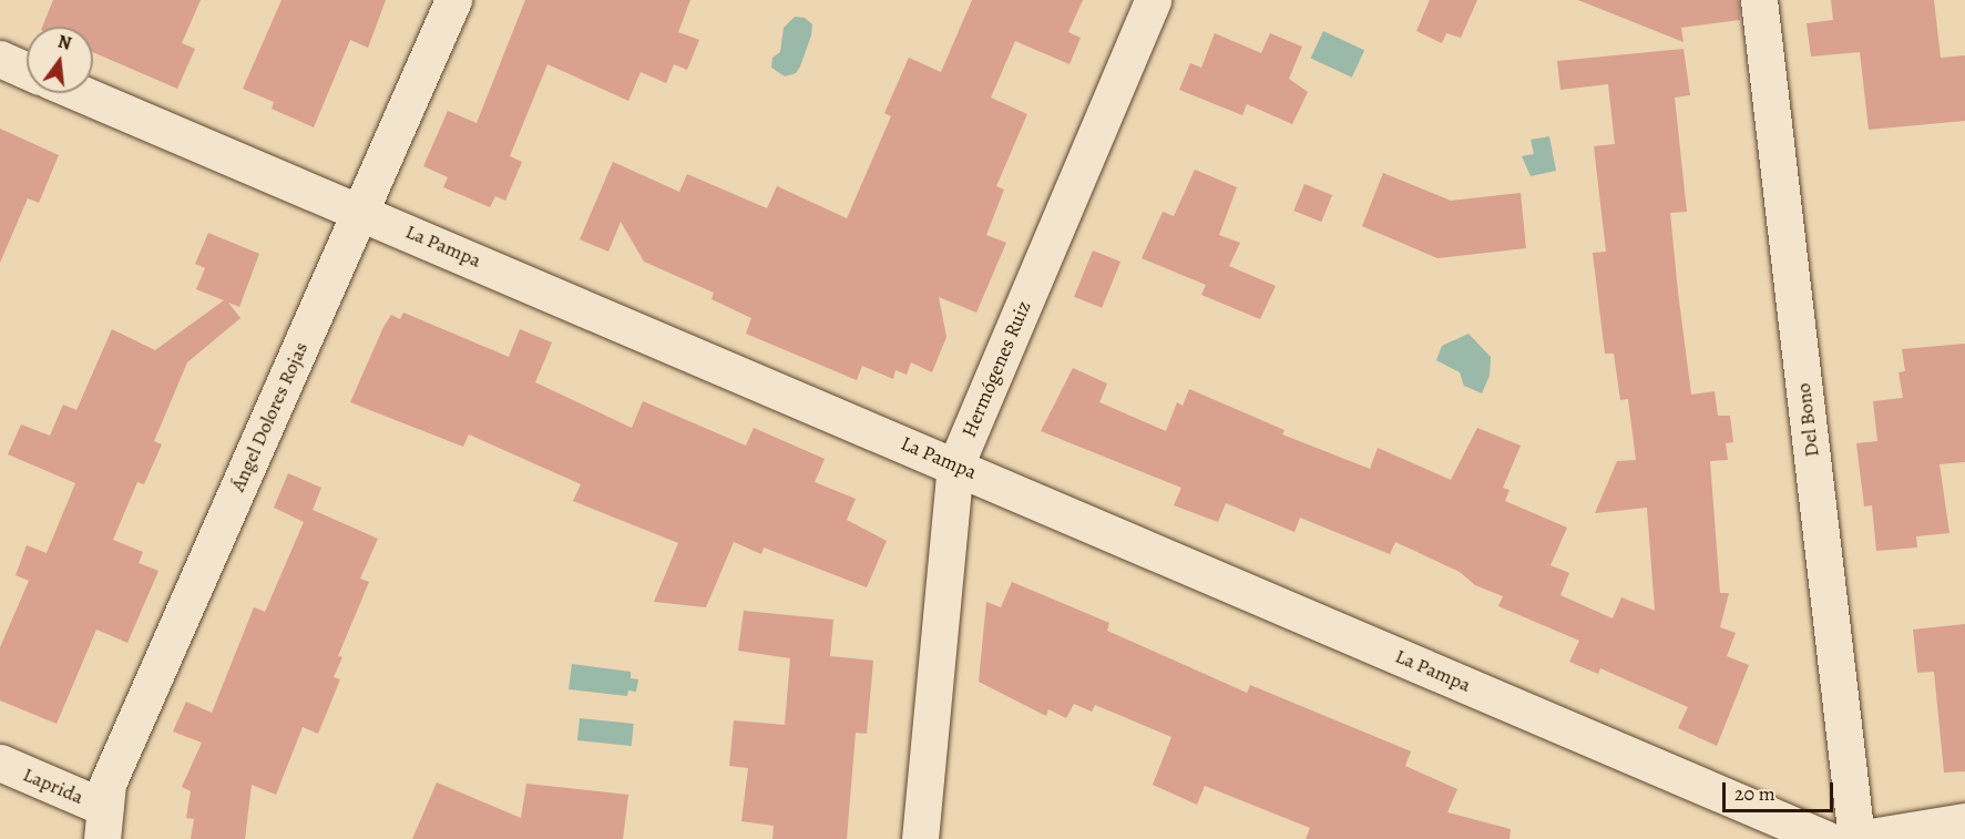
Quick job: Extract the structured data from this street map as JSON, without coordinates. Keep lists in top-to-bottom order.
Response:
{
  "streets": {
    "street": [
      "La Pampa",
      "Hermógenes Ruiz",
      "Ángel Dolores Rojas",
      "Del Bono",
      "Laprida"
    ]
  },
  "crossings": [
    ["La Pampa", "Hermógenes Ruiz"],
    ["La Pampa", "Ángel Dolores Rojas"],
    ["Ángel Dolores Rojas", "Laprida"]
  ],
  "scale_bar": "20 m",
  "north": "top"
}
